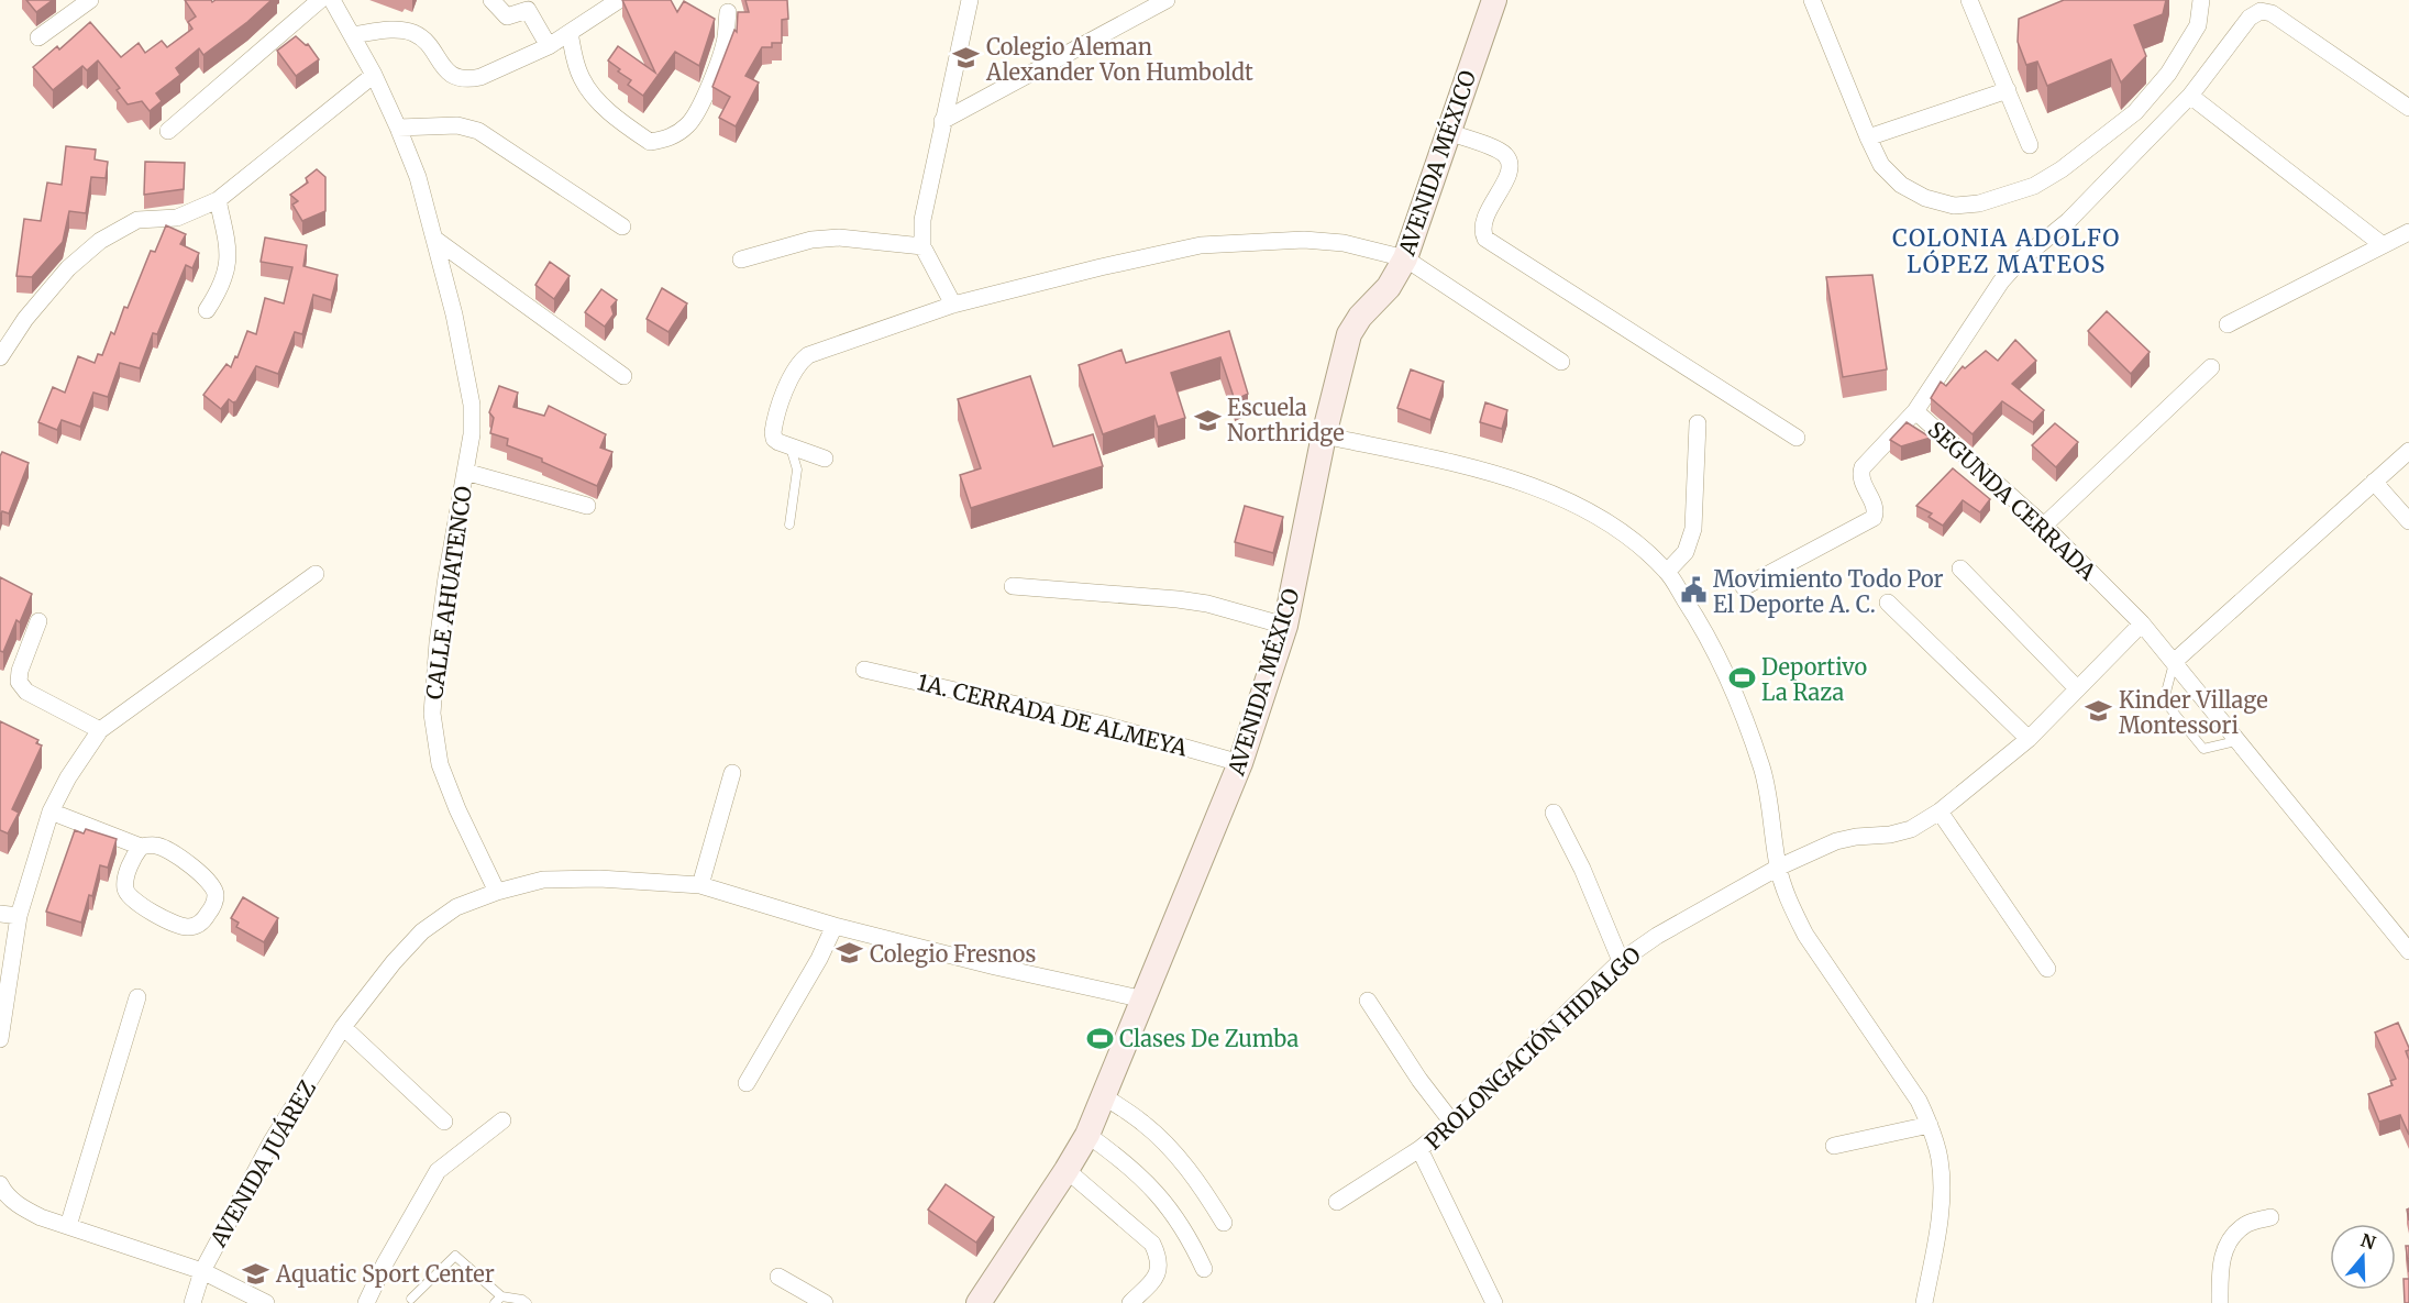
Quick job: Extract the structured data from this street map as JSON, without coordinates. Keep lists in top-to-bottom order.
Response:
{
  "streets": {
    "main road": ["AVENIDA MÉXICO"],
    "street": [
      "SEGUNDA CERRADA",
      "CALLE AHUATENCO",
      "1A. CERRADA DE ALMEYA",
      "PROLONGACIÓN HIDALGO",
      "AVENIDA JUÁREZ"
    ]
  },
  "crossings": [
    ["AVENIDA MÉXICO", "1A. CERRADA DE ALMEYA"],
    ["SEGUNDA CERRADA", "PROLONGACIÓN HIDALGO"],
    ["CALLE AHUATENCO", "AVENIDA JUÁREZ"]
  ],
  "districts": ["COLONIA ADOLFO LÓPEZ MATEOS"],
  "places": {
    "school or university": [
      "Colegio Aleman Alexander Von Humboldt",
      "Escuela Northridge",
      "Kinder Village Montessori",
      "Colegio Fresnos",
      "Aquatic Sport Center"
    ],
    "public building": ["Movimiento Todo Por El Deporte A. C."],
    "sports": ["Deportivo La Raza", "Clases De Zumba"]
  },
  "north": "top"
}
